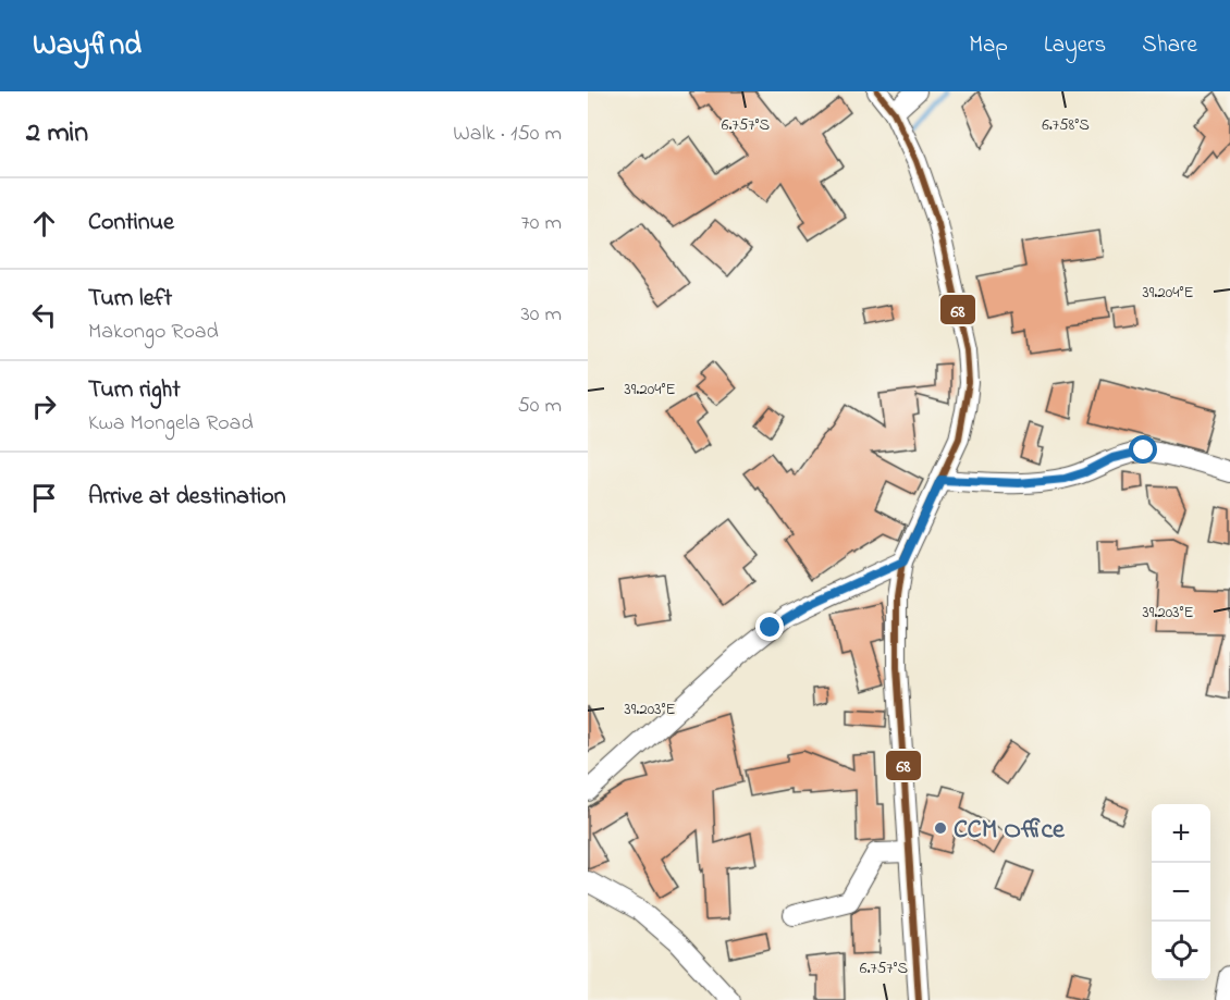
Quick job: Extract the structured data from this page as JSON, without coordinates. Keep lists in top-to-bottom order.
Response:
{
  "places": ["CCM Office"],
  "lines": ["transit line 68"],
  "page": {
    "header": "Wayfind",
    "nav": ["Map", "Layers", "Share"],
    "heading": ["2 min", "Walk · 150 m"],
    "list": [
      ["Continue", "70 m"],
      ["Turn left", "Makongo Road", "30 m"],
      ["Turn right", "Kwa Mongela Road", "50 m"],
      "Arrive at destination"
    ],
    "map_buttons": ["+", "−"]
  },
  "coordinates": [
    "6.757°S",
    "6.758°S",
    "39.204°E",
    "39.203°E"
  ]
}
